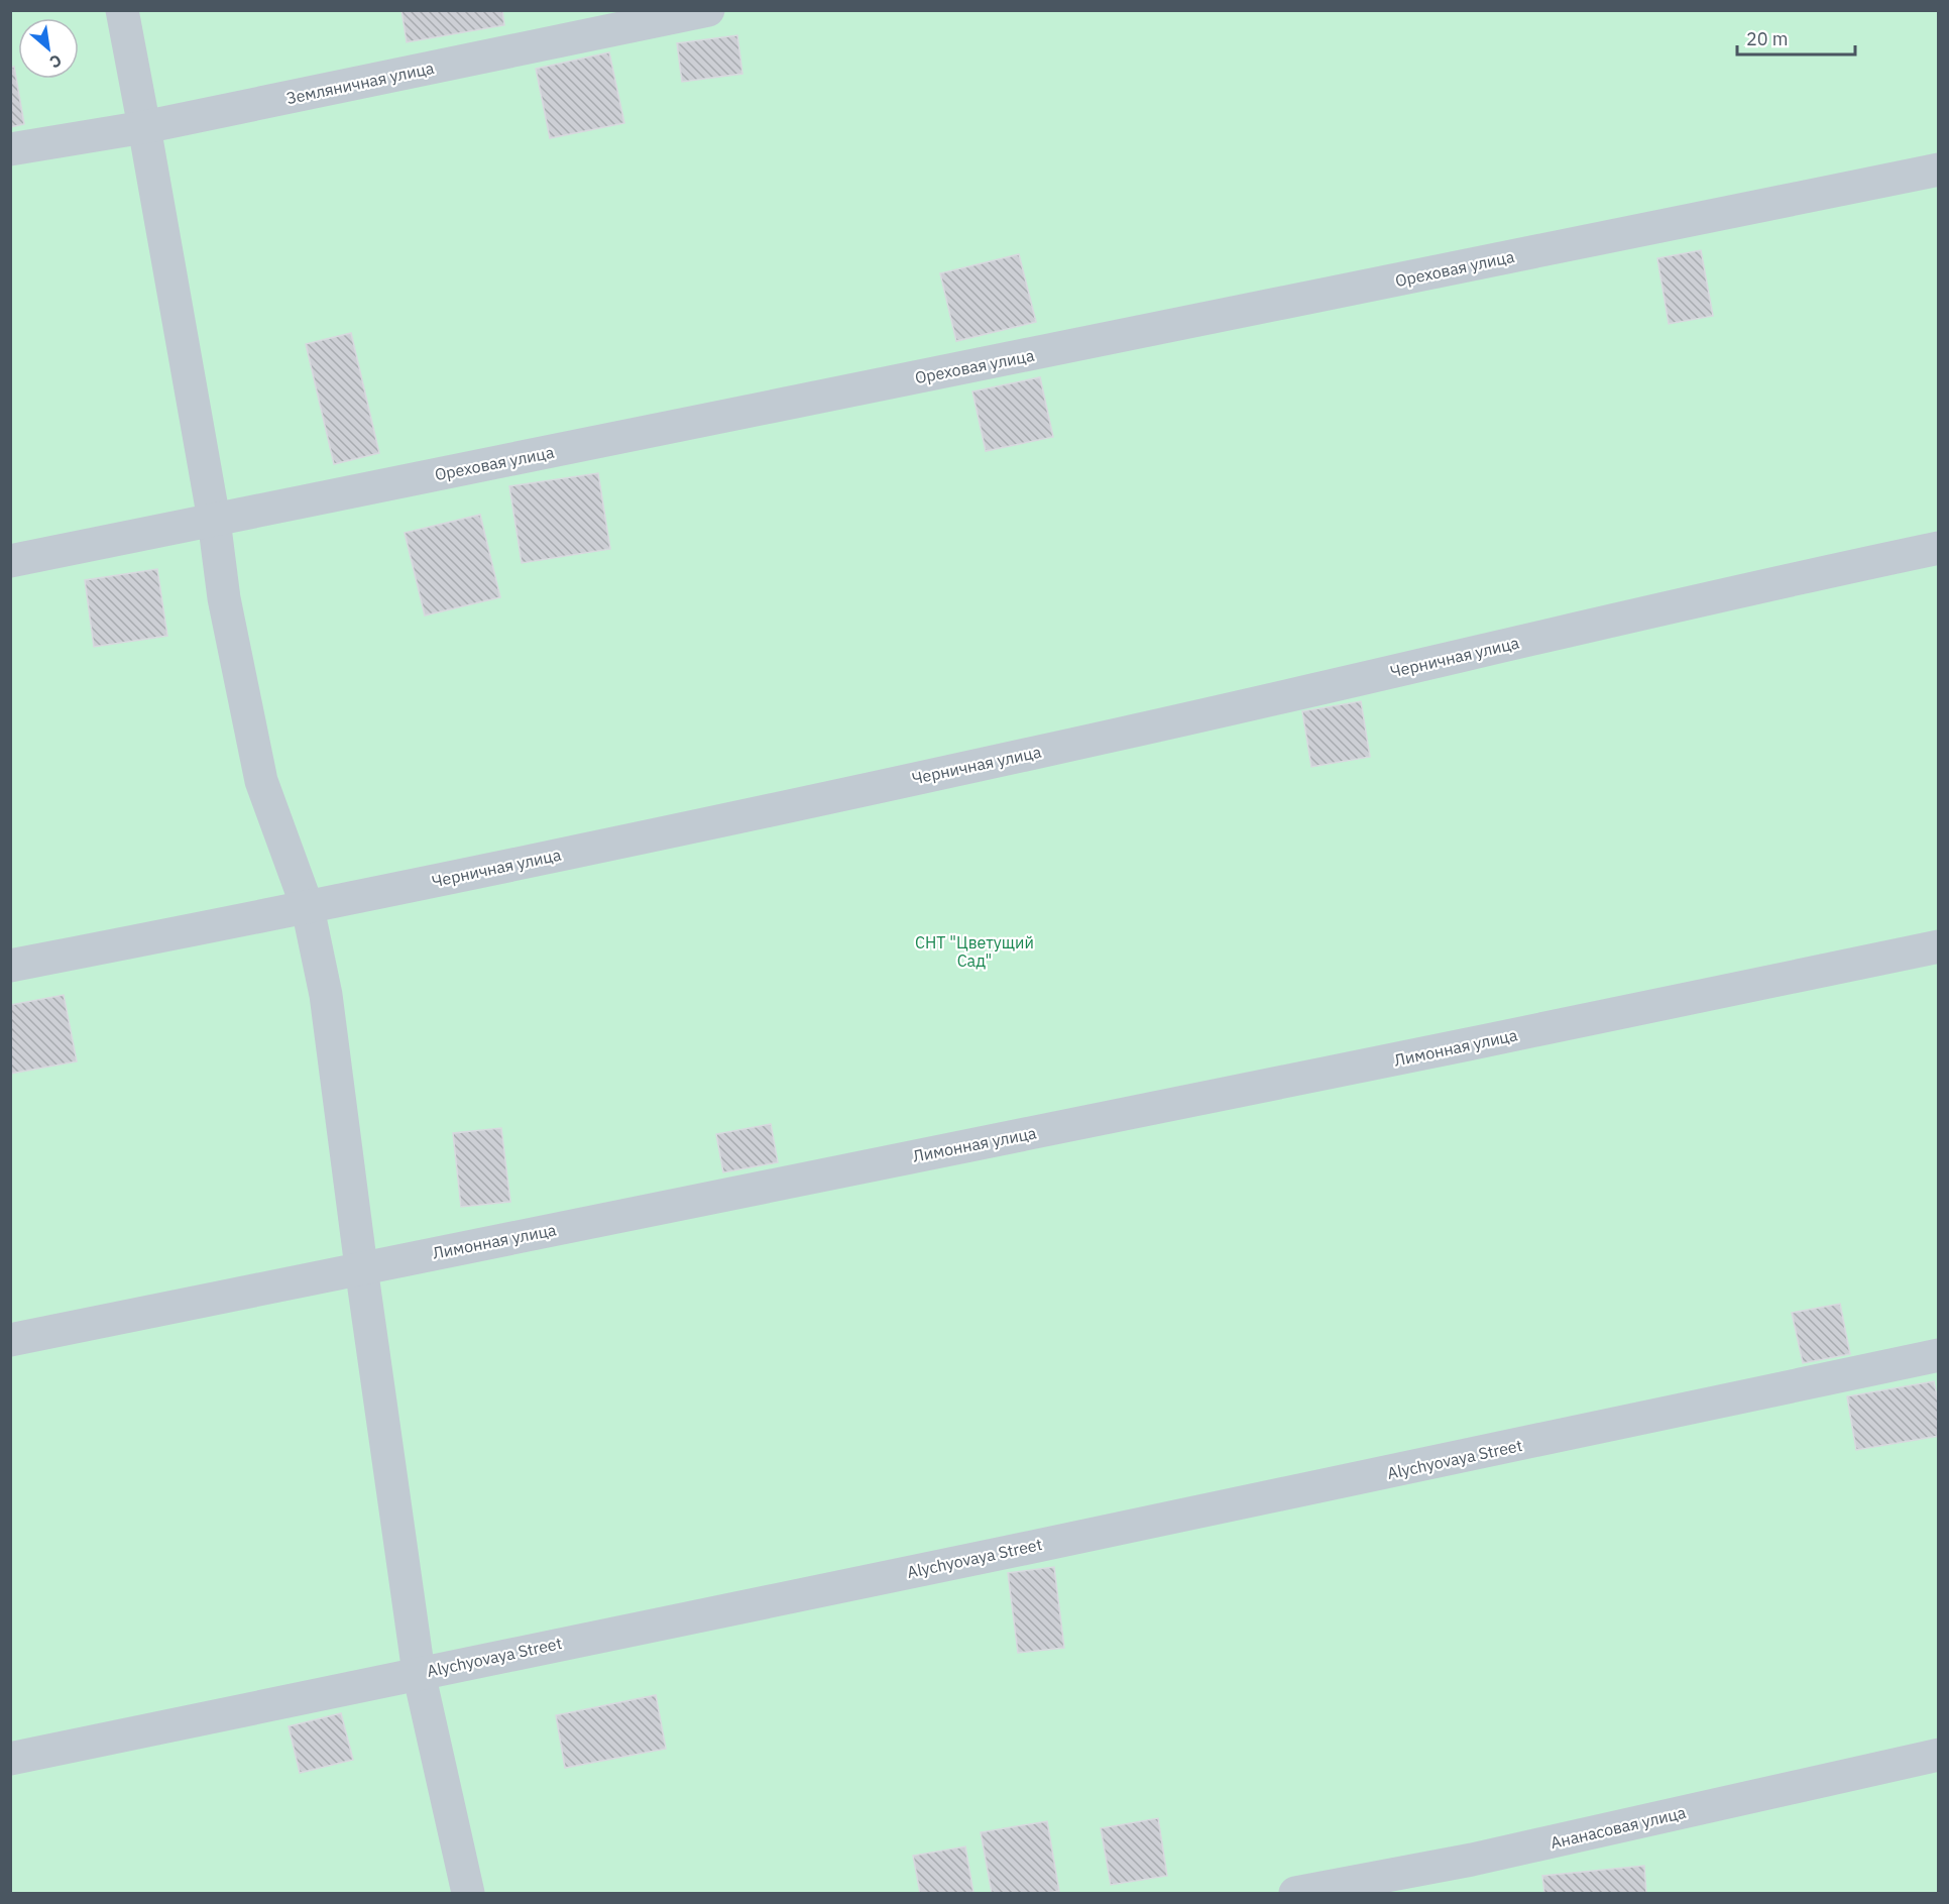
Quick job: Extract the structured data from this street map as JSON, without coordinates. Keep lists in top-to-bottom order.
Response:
{
  "streets": {
    "street": [
      "Земляничная улица",
      "Ореховая улица",
      "Черничная улица",
      "Лимонная улица",
      "Alychyovaya Street",
      "Ананасовая улица"
    ]
  },
  "parks": ["СНТ \"Цветущий Сад\""],
  "scale_bar": "20 m",
  "north": "bottom right"
}
